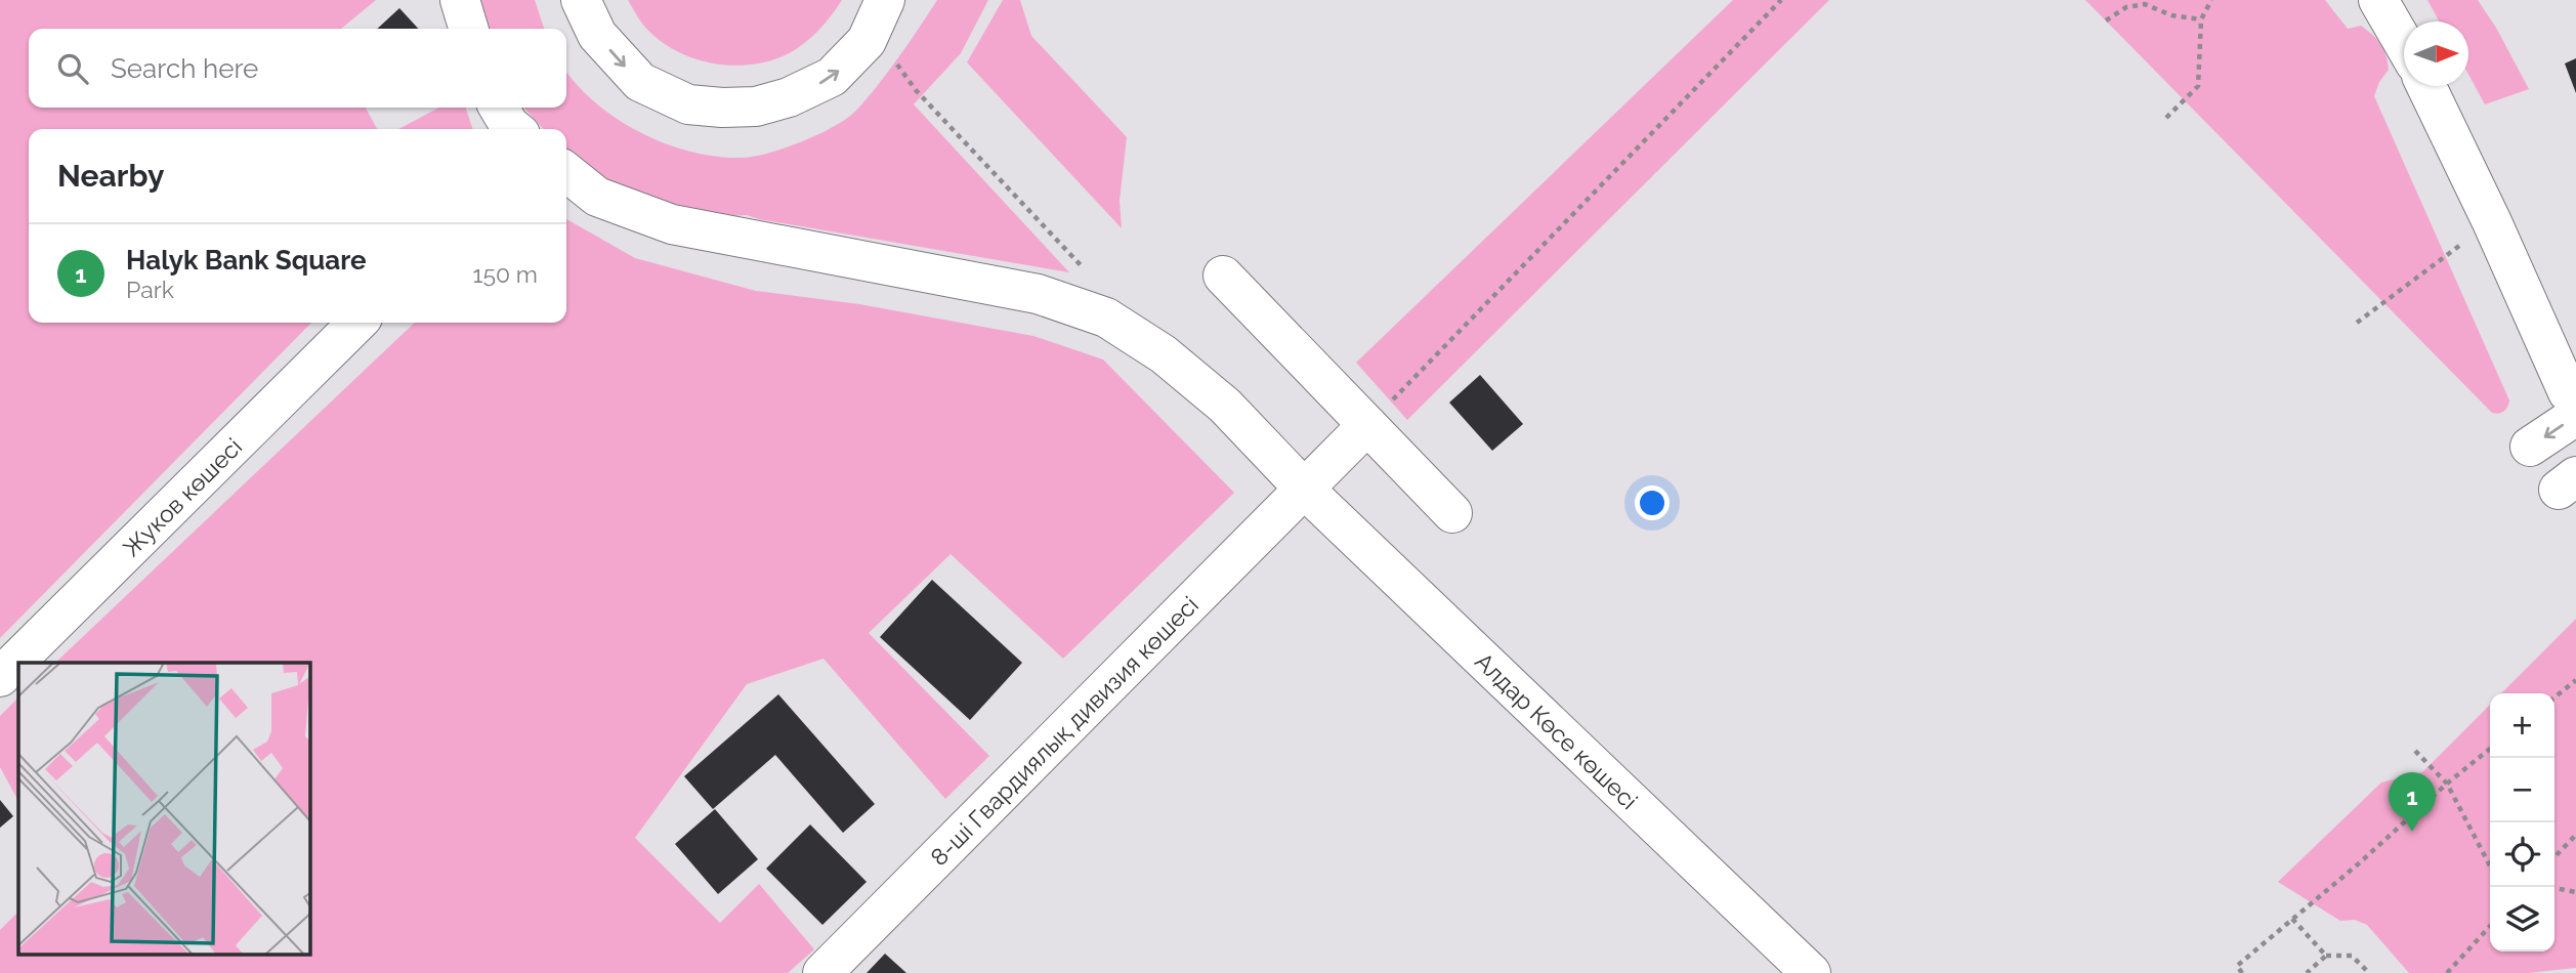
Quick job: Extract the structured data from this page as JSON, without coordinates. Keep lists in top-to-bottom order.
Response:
{
  "streets": {
    "street": ["Жуков көшесі", "8-ші Гвардиялық дивизия көшесі", "Алдар Көсе көшесі"]
  },
  "crossings": [
    ["8-ші Гвардиялық дивизия көшесі", "Алдар Көсе көшесі"]
  ],
  "north": "right",
  "page": {
    "search": "Search here",
    "heading": "Nearby",
    "list": [
      {
        "mark": "1",
        "name": "Halyk Bank Square",
        "note": "Park",
        "value": "150 m"
      }
    ],
    "map_buttons": ["+", "−"],
    "pins": "1"
  }
}
